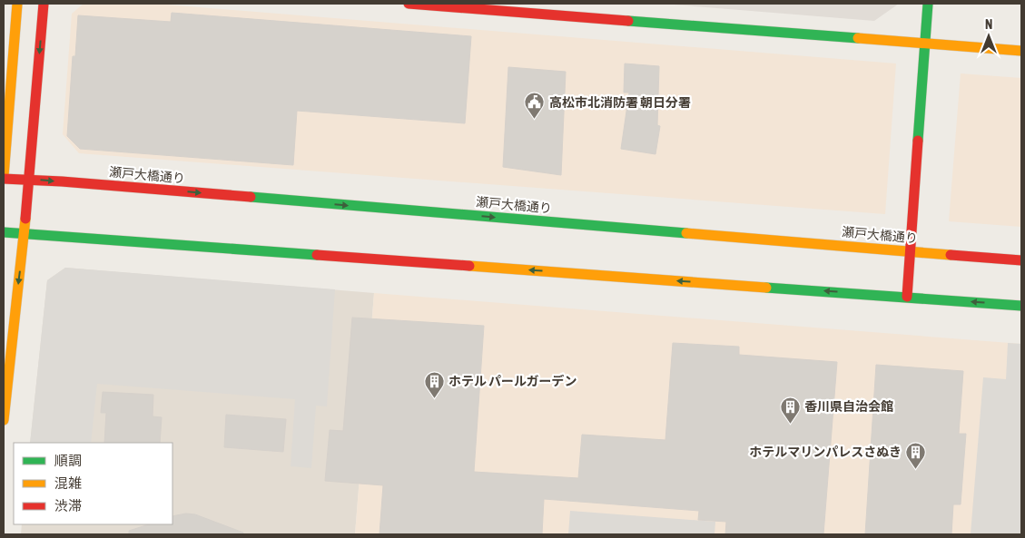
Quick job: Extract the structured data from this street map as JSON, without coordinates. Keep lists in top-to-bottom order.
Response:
{
  "streets": {
    "street": ["瀬戸大橋通り"]
  },
  "places": {
    "public building": ["高松市北消防署 朝日分署"],
    "building": ["ホテル パールガーデン", "香川県自治会館", "ホテルマリンパレスさぬき"]
  },
  "legend": ["順調", "混雑", "渋滞"],
  "north": "top"
}
